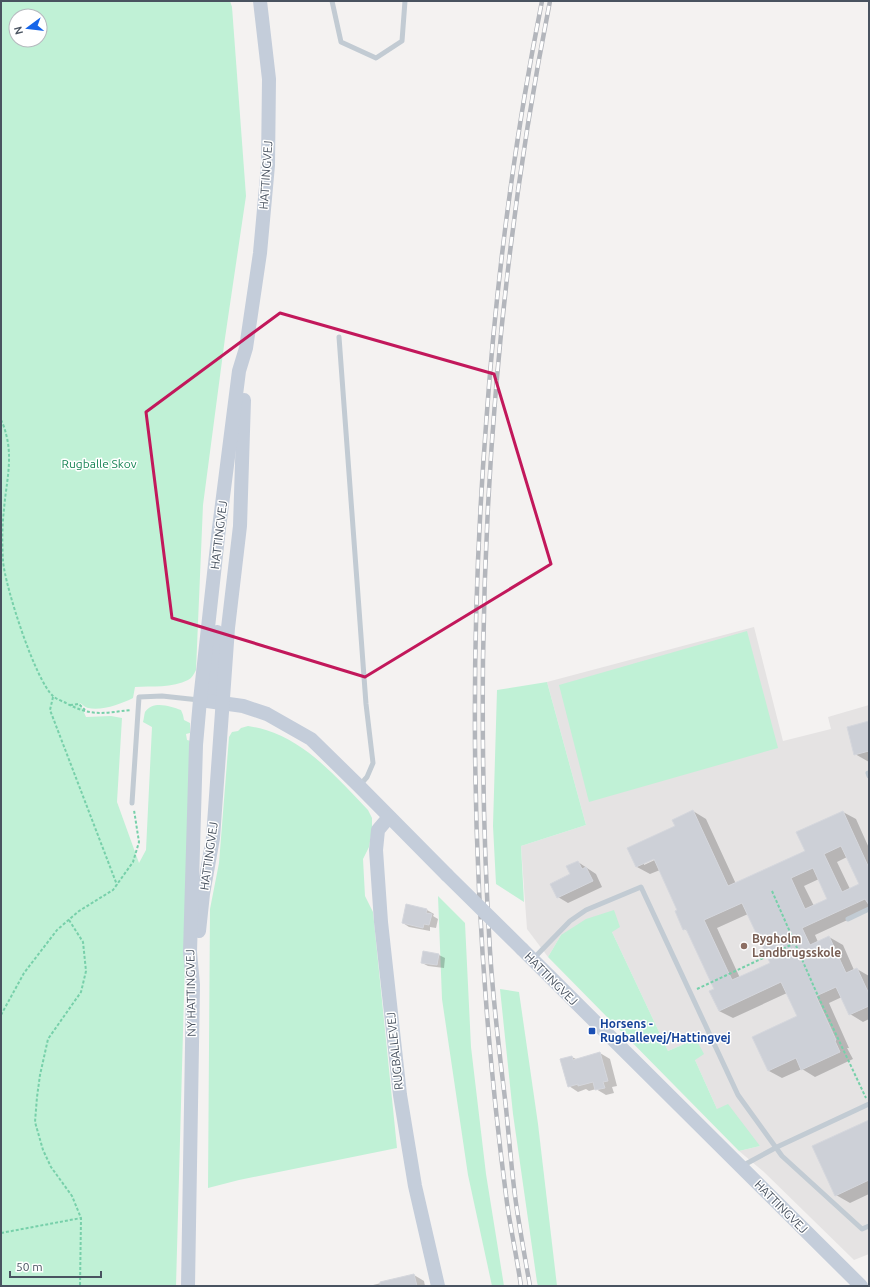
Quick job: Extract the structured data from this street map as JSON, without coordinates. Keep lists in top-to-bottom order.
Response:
{
  "streets": {
    "street": ["HATTINGVEJ", "NY HATTINGVEJ", "RUGBALLEVEJ"]
  },
  "crossings": [
    ["HATTINGVEJ", "NY HATTINGVEJ"],
    ["HATTINGVEJ", "RUGBALLEVEJ"]
  ],
  "parks": ["Rugballe Skov"],
  "places": {
    "other": ["Bygholm Landbrugsskole"],
    "transit": ["Horsens - Rugballevej/Hattingvej"]
  },
  "scale_bar": "50 m",
  "north": "left"
}
